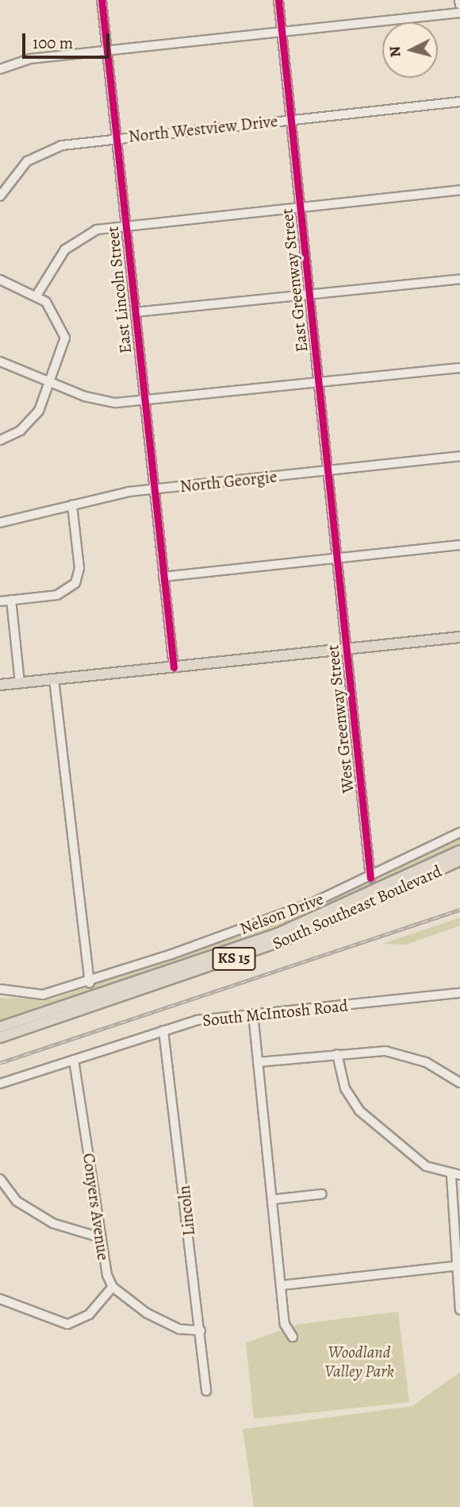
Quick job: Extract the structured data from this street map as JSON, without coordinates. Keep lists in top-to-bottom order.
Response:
{
  "streets": {
    "main road": ["South Southeast Boulevard", "KS 15"],
    "street": [
      "North Westview Drive",
      "East Greenway Street",
      "East Lincoln Street",
      "North Georgie",
      "West Greenway Street",
      "Nelson Drive",
      "South McIntosh Road",
      "Conyers Avenue",
      "Lincoln"
    ]
  },
  "crossings": [
    ["North Westview Drive", "East Greenway Street"],
    ["North Westview Drive", "East Lincoln Street"],
    ["East Greenway Street", "North Georgie"],
    ["East Greenway Street", "West Greenway Street"],
    ["East Lincoln Street", "North Georgie"],
    ["West Greenway Street", "Nelson Drive"],
    ["South McIntosh Road", "Conyers Avenue"],
    ["South McIntosh Road", "Lincoln"]
  ],
  "parks": ["Woodland Valley Park"],
  "scale_bar": "100 m",
  "north": "left"
}
